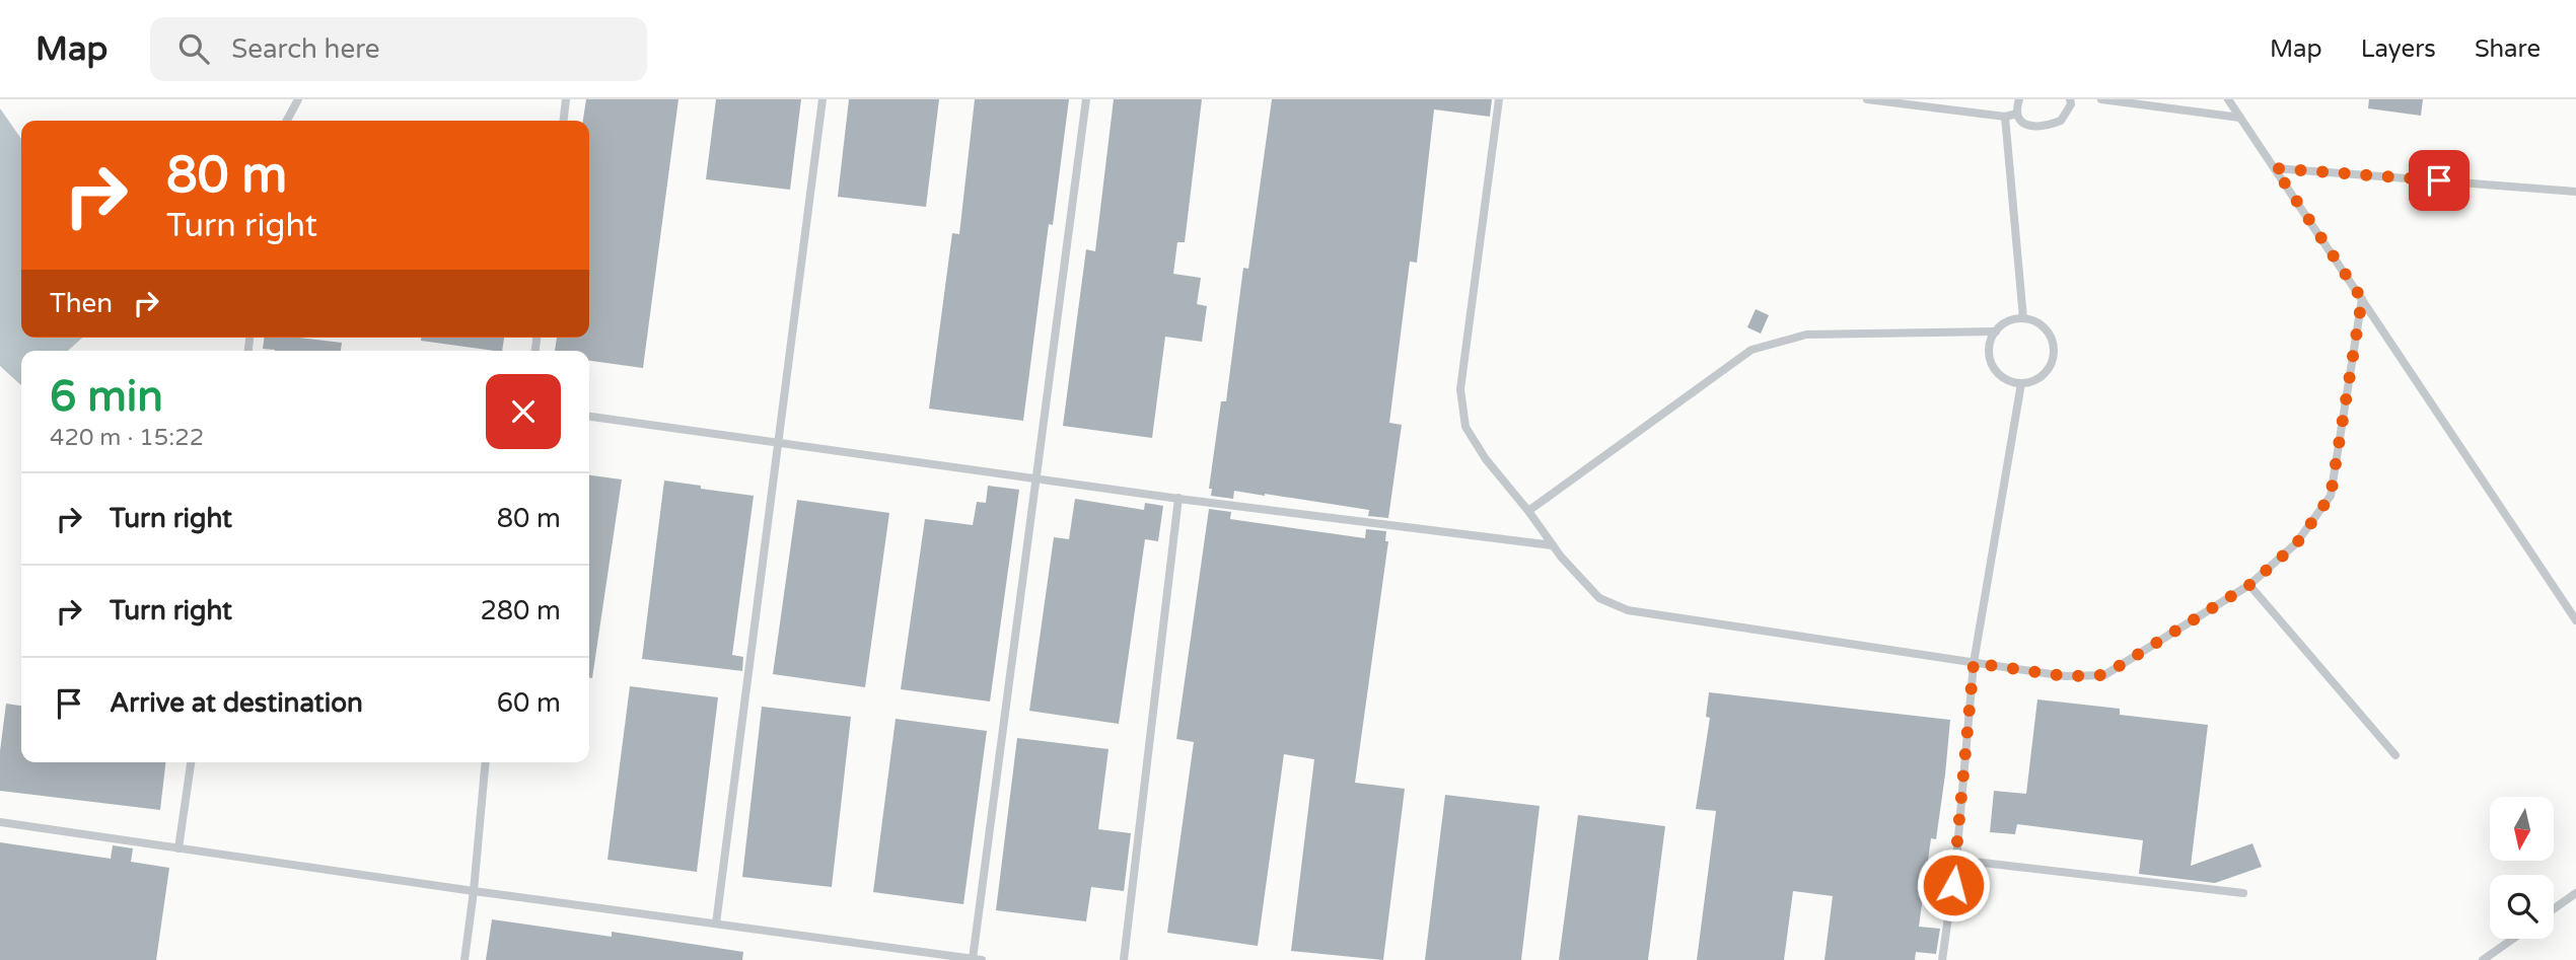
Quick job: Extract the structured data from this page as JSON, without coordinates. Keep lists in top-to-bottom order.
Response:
{
  "north": "bottom",
  "page": {
    "header": "Map",
    "search": "Search here",
    "nav": ["Map", "Layers", "Share"],
    "turn": ["80 m", "Turn right"],
    "then": "Then",
    "heading": ["6 min", "420 m · 15:22"],
    "list": [
      {
        "name": "Turn right",
        "value": "80 m"
      },
      {
        "name": "Turn right",
        "value": "280 m"
      },
      {
        "name": "Arrive at destination",
        "value": "60 m"
      }
    ]
  }
}
